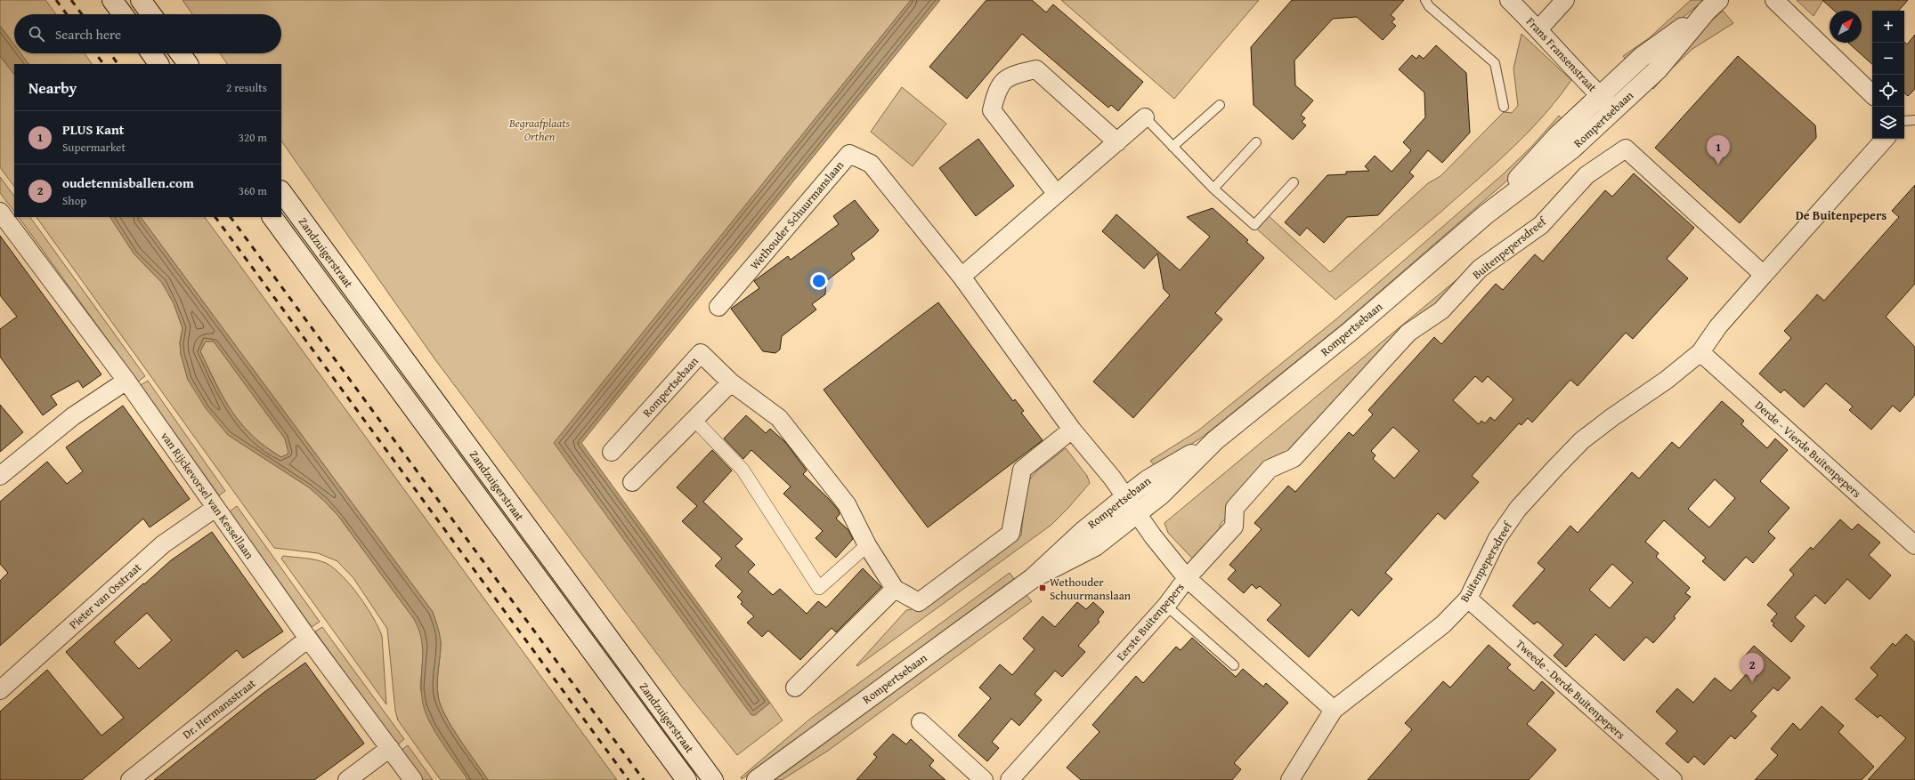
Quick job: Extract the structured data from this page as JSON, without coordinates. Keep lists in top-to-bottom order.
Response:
{
  "streets": {
    "street": [
      "Frans Fransenstraat",
      "Rompertsebaan",
      "Wethouder Schuurmanslaan",
      "Buitenpepersdreef",
      "Zandzuigerstraat",
      "Derde - Vierde Buitenpepers",
      "van Rijckevorsel van Kessellaan",
      "Pieter van Osstraat",
      "Eerste Buitenpepers",
      "Tweede - Derde Buitenpepers",
      "Dr. Hermansstraat"
    ]
  },
  "crossings": [
    ["Frans Fransenstraat", "Rompertsebaan"],
    ["Rompertsebaan", "Wethouder Schuurmanslaan"],
    ["Rompertsebaan", "Buitenpepersdreef"],
    ["Rompertsebaan", "Eerste Buitenpepers"],
    ["Buitenpepersdreef", "Derde - Vierde Buitenpepers"],
    ["Buitenpepersdreef", "Eerste Buitenpepers"],
    ["Buitenpepersdreef", "Tweede - Derde Buitenpepers"],
    ["van Rijckevorsel van Kessellaan", "Pieter van Osstraat"],
    ["van Rijckevorsel van Kessellaan", "Dr. Hermansstraat"]
  ],
  "districts": ["De Buitenpepers"],
  "parks": ["Begraafplaats Orthen"],
  "places": {
    "transit": ["Wethouder Schuurmanslaan"]
  },
  "north": "top right",
  "page": {
    "map_buttons": ["+", "−"],
    "search": "Search here",
    "heading": ["Nearby", "2 results"],
    "list": [
      {
        "mark": "1",
        "name": "PLUS Kant",
        "note": "Supermarket",
        "value": "320 m"
      },
      {
        "mark": "2",
        "name": "oudetennisballen.com",
        "note": "Shop",
        "value": "360 m"
      }
    ],
    "pins": ["1", "2"]
  }
}
